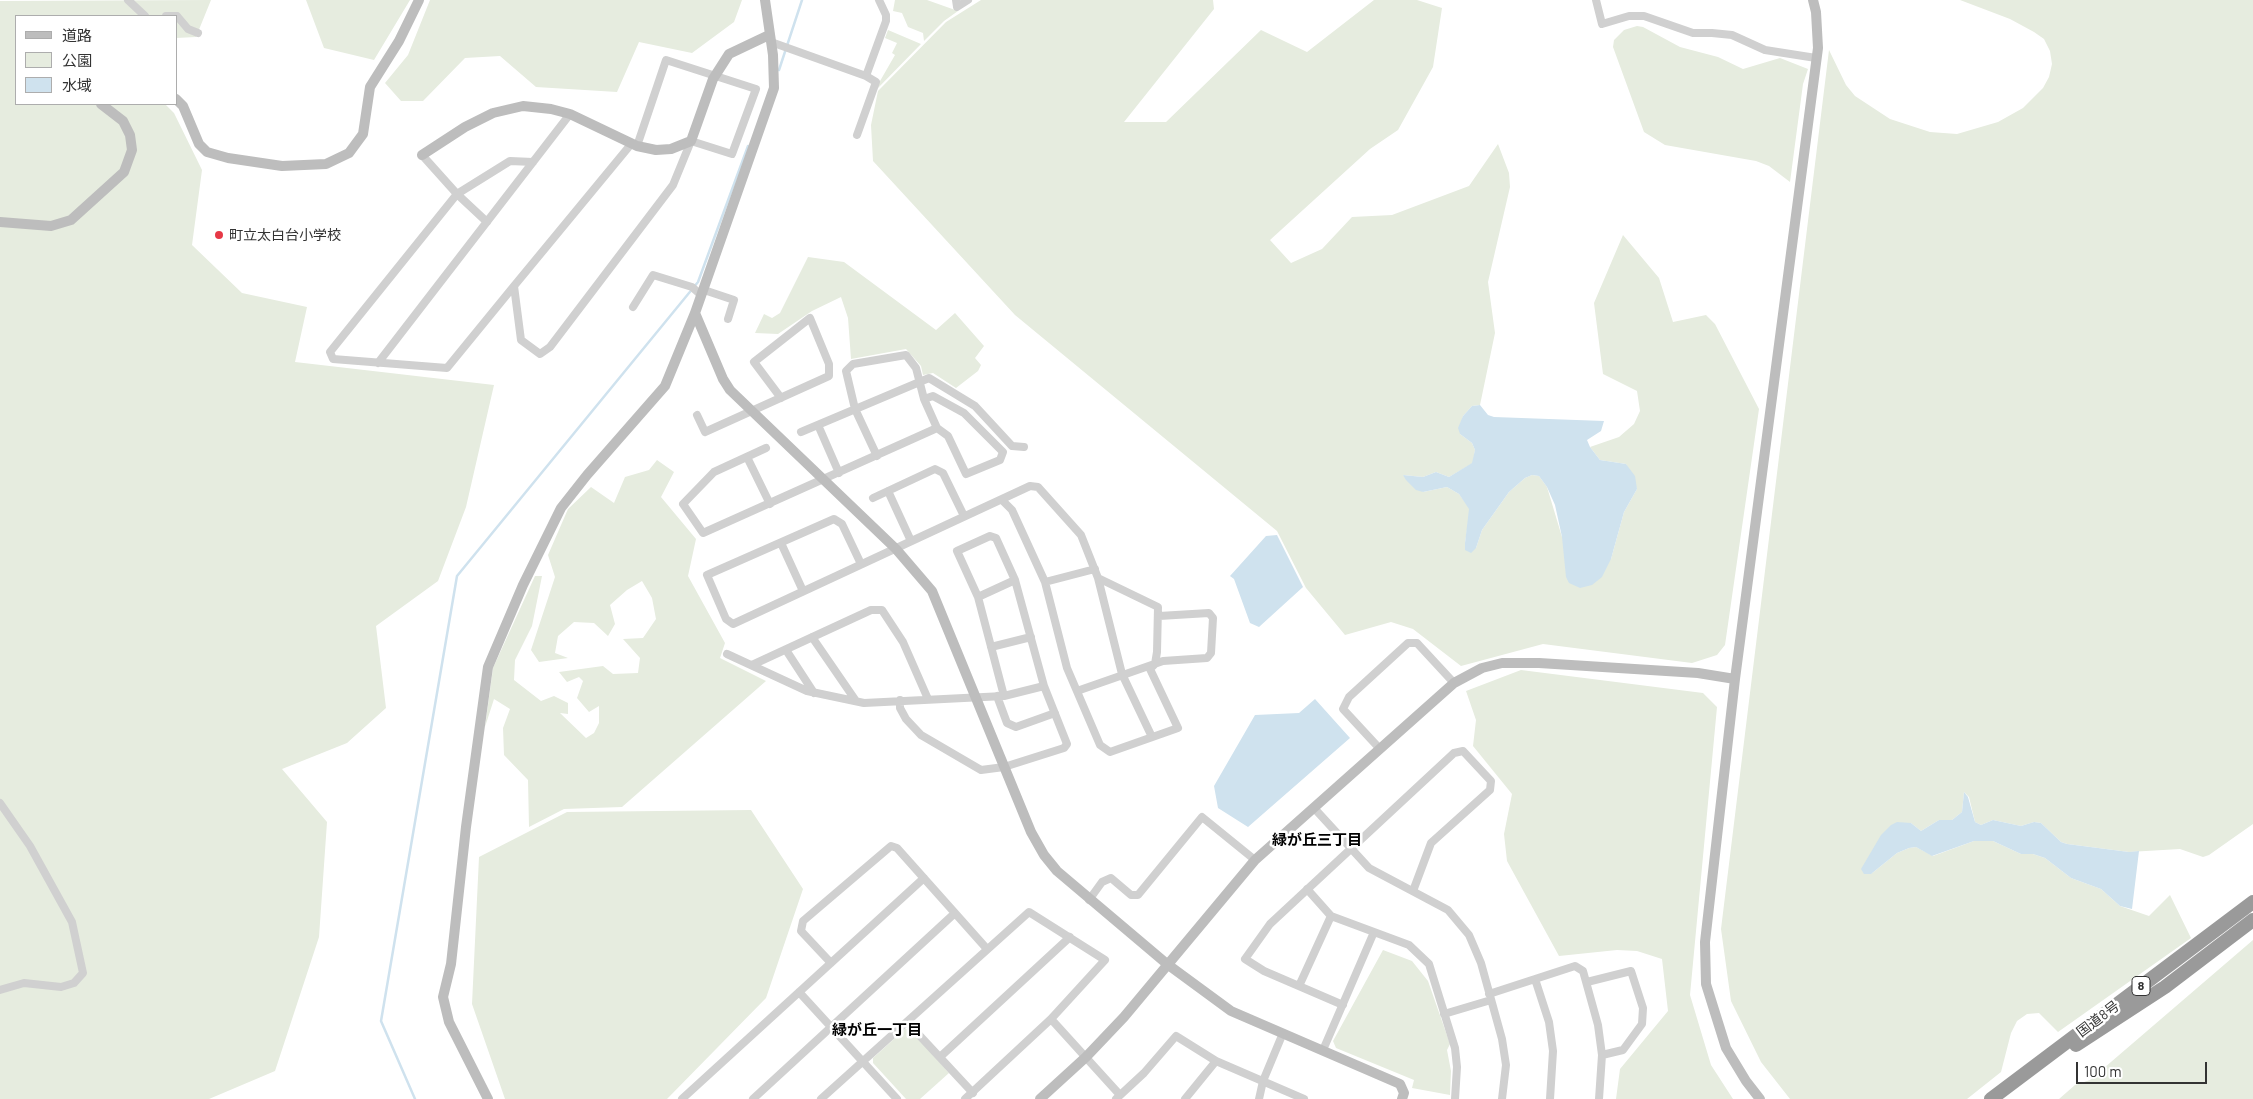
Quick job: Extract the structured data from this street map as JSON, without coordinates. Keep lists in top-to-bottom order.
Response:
{
  "streets": {
    "highway": ["8", "国道8号"]
  },
  "crossings": [
    ["8", "国道8号"]
  ],
  "districts": ["緑が丘三丁目", "緑が丘一丁目"],
  "places": ["町立太白台小学校"],
  "legend": ["道路", "公園", "水域"],
  "scale_bar": "100 m"
}
